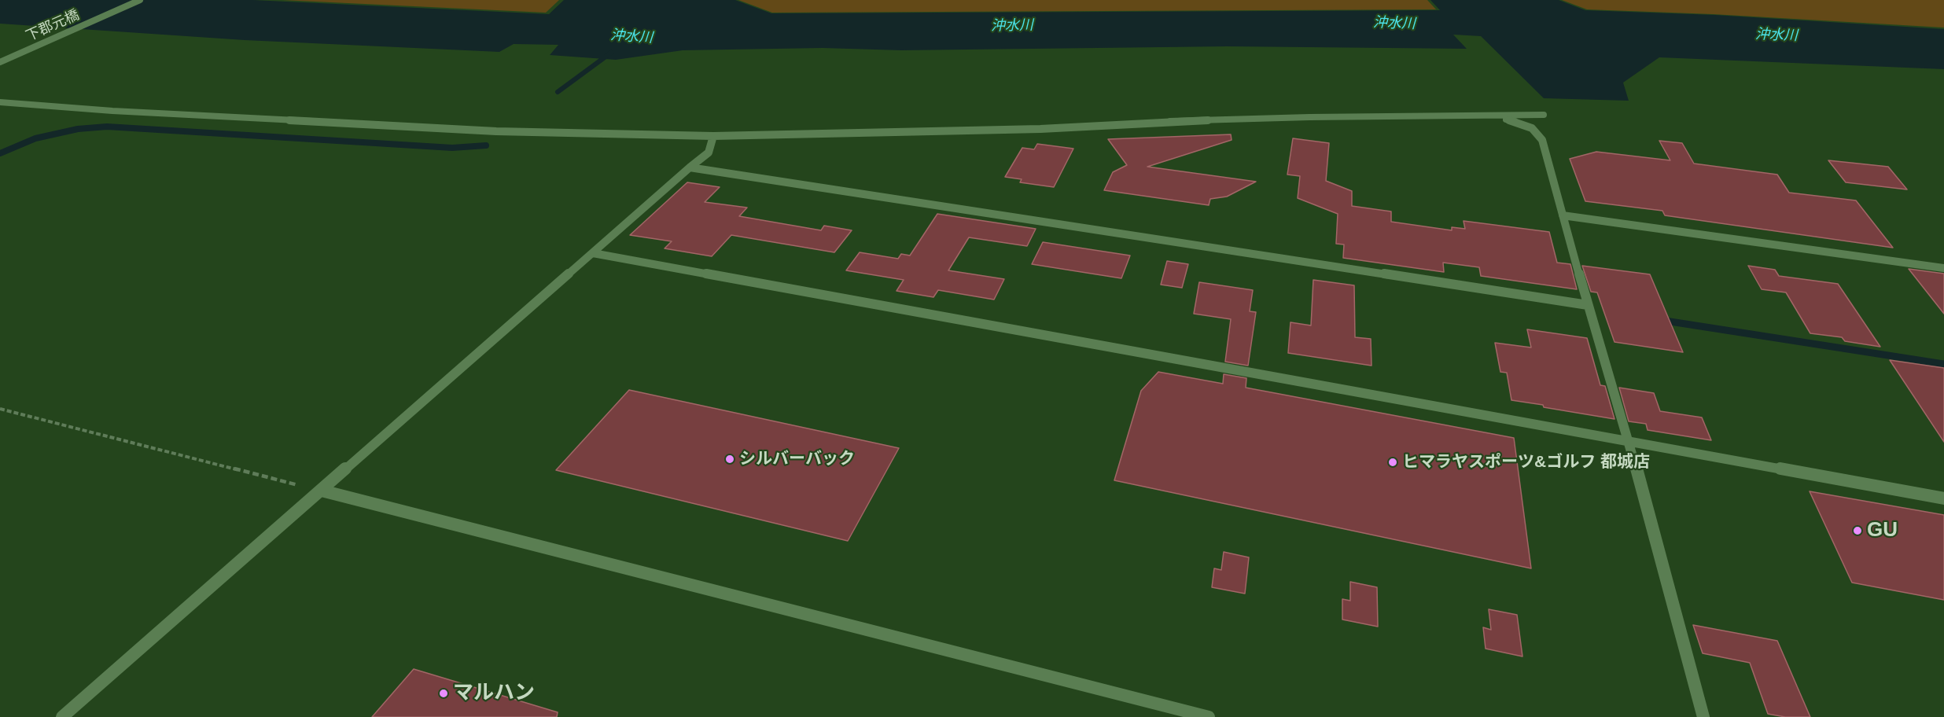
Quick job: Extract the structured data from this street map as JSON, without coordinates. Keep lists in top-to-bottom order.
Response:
{
  "streets": {
    "street": ["下郡元橋"]
  },
  "water": ["沖水川"],
  "places": [
    "シルバーバック",
    "ヒマラヤスポーツ&ゴルフ 都城店",
    "GU",
    "マルハン"
  ]
}
